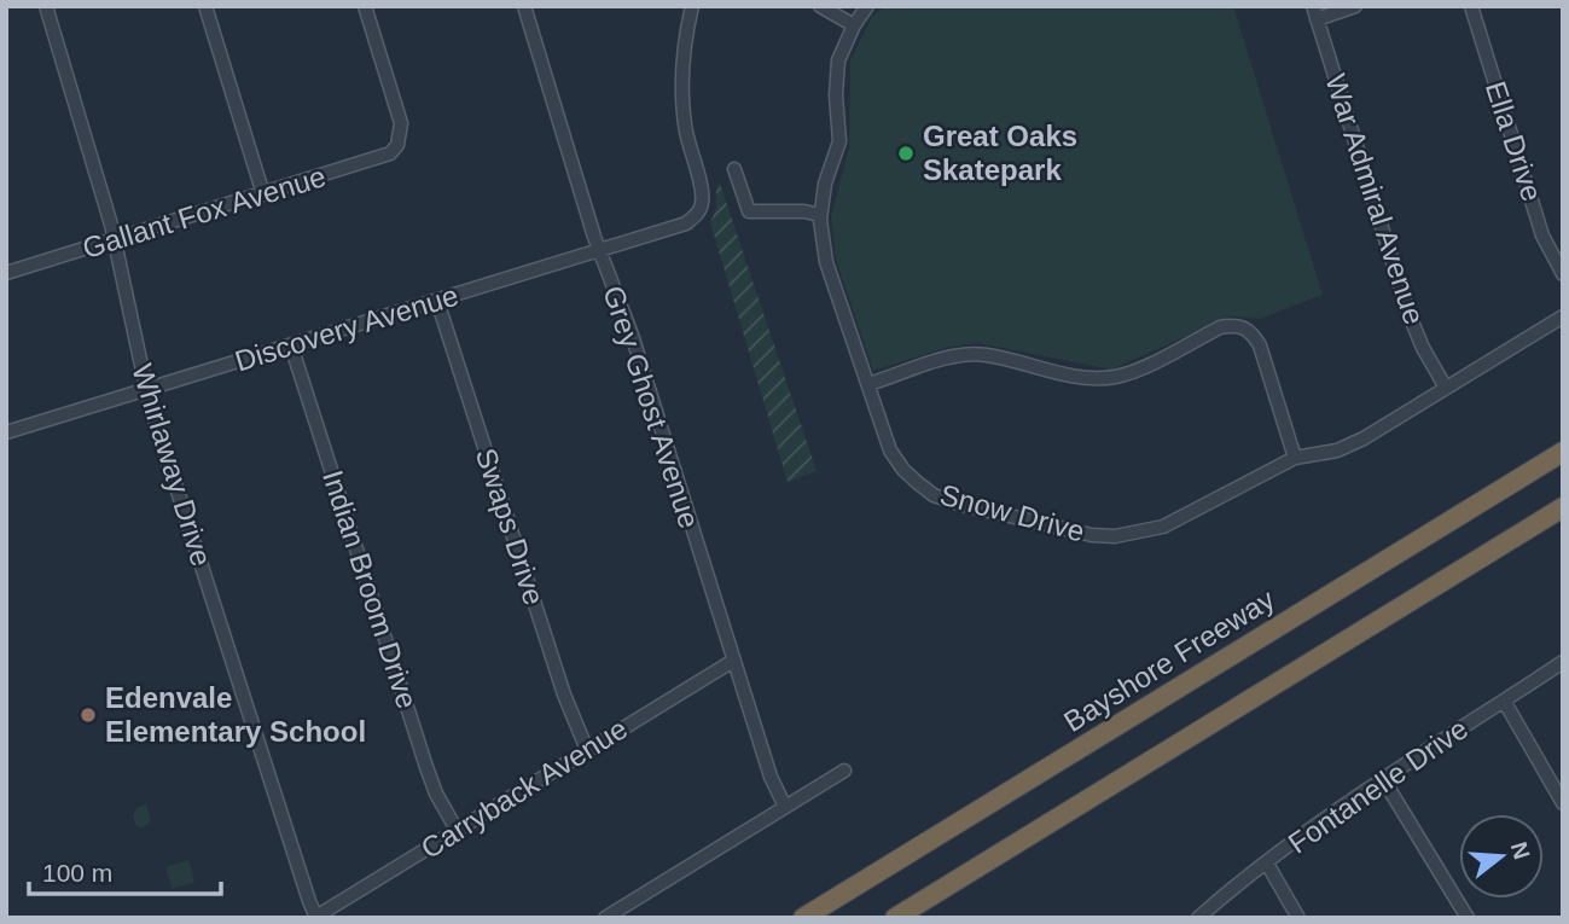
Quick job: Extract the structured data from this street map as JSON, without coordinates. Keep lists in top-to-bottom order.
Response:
{
  "streets": {
    "highway": ["Bayshore Freeway"],
    "street": [
      "Ella Drive",
      "War Admiral Avenue",
      "Gallant Fox Avenue",
      "Discovery Avenue",
      "Grey Ghost Avenue",
      "Whirlaway Drive",
      "Snow Drive",
      "Swaps Drive",
      "Indian Broom Drive",
      "Fontanelle Drive",
      "Carryback Avenue"
    ]
  },
  "crossings": [
    ["War Admiral Avenue", "Snow Drive"],
    ["Gallant Fox Avenue", "Whirlaway Drive"],
    ["Discovery Avenue", "Grey Ghost Avenue"],
    ["Discovery Avenue", "Whirlaway Drive"],
    ["Discovery Avenue", "Swaps Drive"],
    ["Discovery Avenue", "Indian Broom Drive"],
    ["Grey Ghost Avenue", "Carryback Avenue"],
    ["Whirlaway Drive", "Carryback Avenue"],
    ["Swaps Drive", "Carryback Avenue"],
    ["Indian Broom Drive", "Carryback Avenue"]
  ],
  "places": ["Great Oaks Skatepark", "Edenvale Elementary School"],
  "scale_bar": "100 m",
  "north": "right"
}
